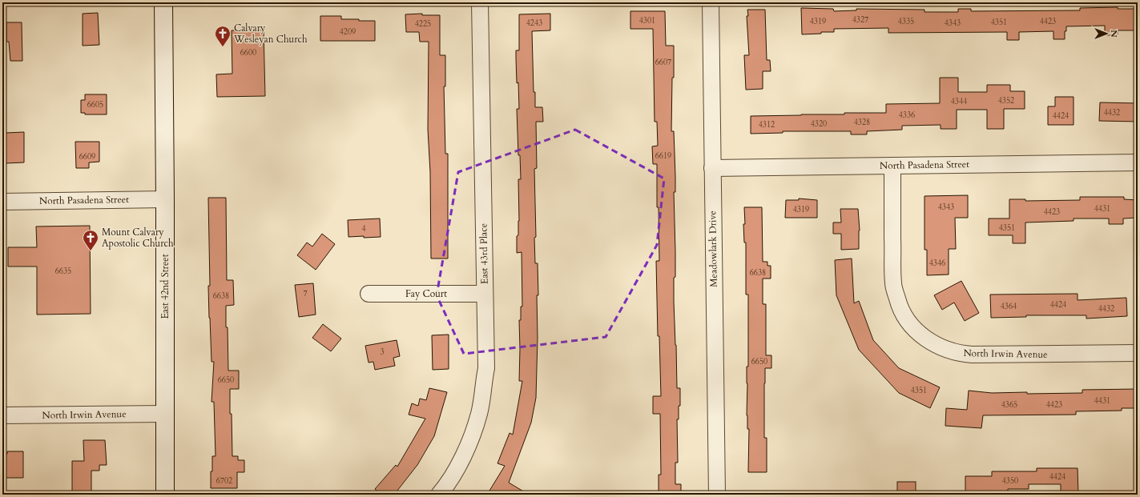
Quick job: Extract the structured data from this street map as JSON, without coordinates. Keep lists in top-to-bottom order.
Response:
{
  "streets": {
    "street": [
      "North Pasadena Street",
      "Meadowlark Drive",
      "East 43rd Place",
      "East 42nd Street",
      "Fay Court",
      "North Irwin Avenue"
    ]
  },
  "crossings": [
    ["North Pasadena Street", "Meadowlark Drive"],
    ["North Pasadena Street", "East 42nd Street"],
    ["North Pasadena Street", "North Irwin Avenue"],
    ["East 43rd Place", "Fay Court"],
    ["East 42nd Street", "North Irwin Avenue"]
  ],
  "places": {
    "church": ["Calvary Wesleyan Church", "Mount Calvary Apostolic Church"]
  },
  "house_numbers": [
    "4327",
    "4301",
    "4319",
    "4335",
    "4423",
    "4351",
    "4243",
    "4343",
    "4225",
    "4209",
    "6600",
    "6607",
    "4352",
    "4344",
    "6605",
    "4432",
    "4336",
    "4424",
    "4328",
    "4320",
    "4312",
    "6619",
    "6609",
    "4343",
    "4431",
    "4319",
    "4423",
    "4351",
    "4",
    "4346",
    "6635",
    "6638",
    "7",
    "6638",
    "4424",
    "4364",
    "4432",
    "3",
    "6650",
    "6650",
    "4351",
    "4431",
    "4365",
    "4423",
    "4424",
    "6702",
    "4350"
  ],
  "north": "right"
}
